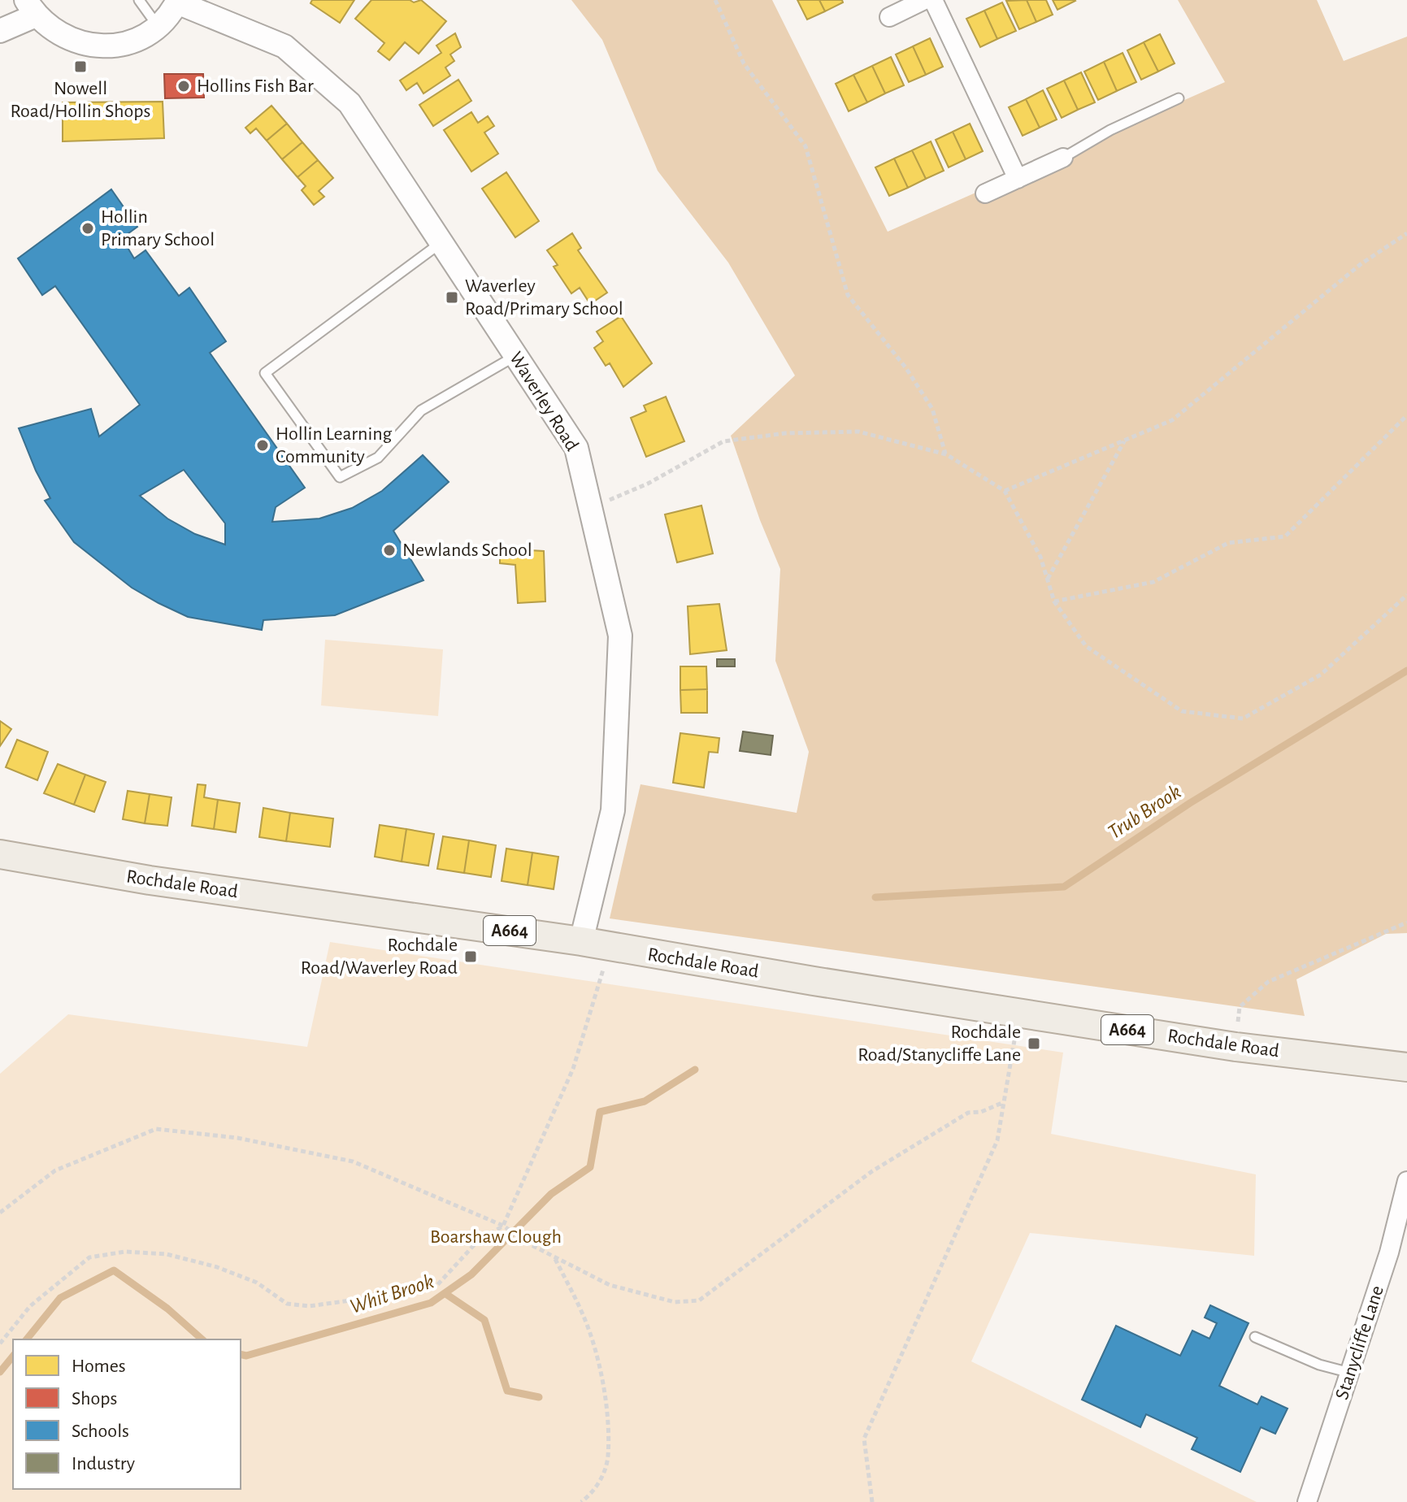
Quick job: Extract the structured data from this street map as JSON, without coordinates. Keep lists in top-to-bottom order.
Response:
{
  "streets": {
    "main road": ["Rochdale Road", "A664"],
    "street": ["Waverley Road", "Stanycliffe Lane"]
  },
  "crossings": [
    ["Waverley Road", "Rochdale Road"]
  ],
  "water": ["Trub Brook", "Whit Brook"],
  "parks": ["Boarshaw Clough"],
  "places": {
    "transit": [
      "Nowell Road/Hollin Shops",
      "Waverley Road/Primary School",
      "Rochdale Road/Waverley Road",
      "Rochdale Road/Stanycliffe Lane"
    ],
    "other": [
      "Hollins Fish Bar",
      "Hollin Primary School",
      "Hollin Learning Community",
      "Newlands School"
    ]
  },
  "legend": [
    "Homes",
    "Shops",
    "Schools",
    "Industry"
  ]
}
